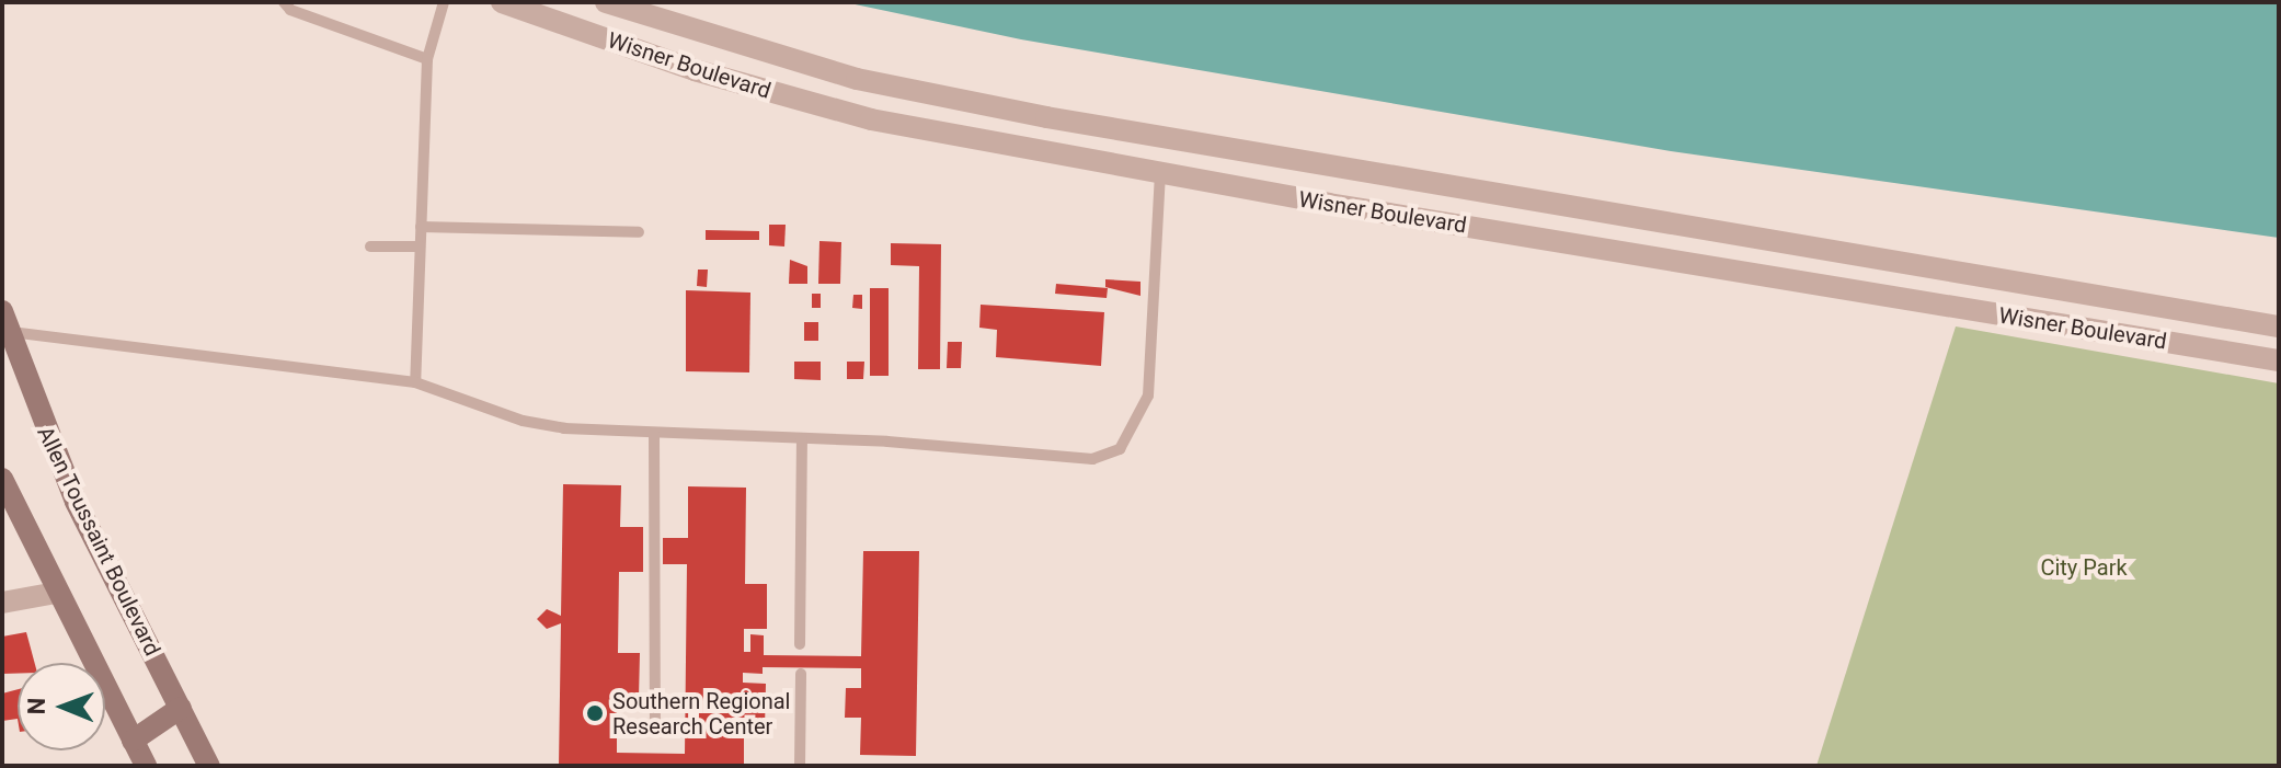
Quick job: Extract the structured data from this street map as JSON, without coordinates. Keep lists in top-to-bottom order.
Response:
{
  "streets": {
    "main road": ["Allen Toussaint Boulevard"],
    "street": ["Wisner Boulevard"]
  },
  "parks": ["City Park"],
  "places": ["Southern Regional Research Center"],
  "north": "left"
}
